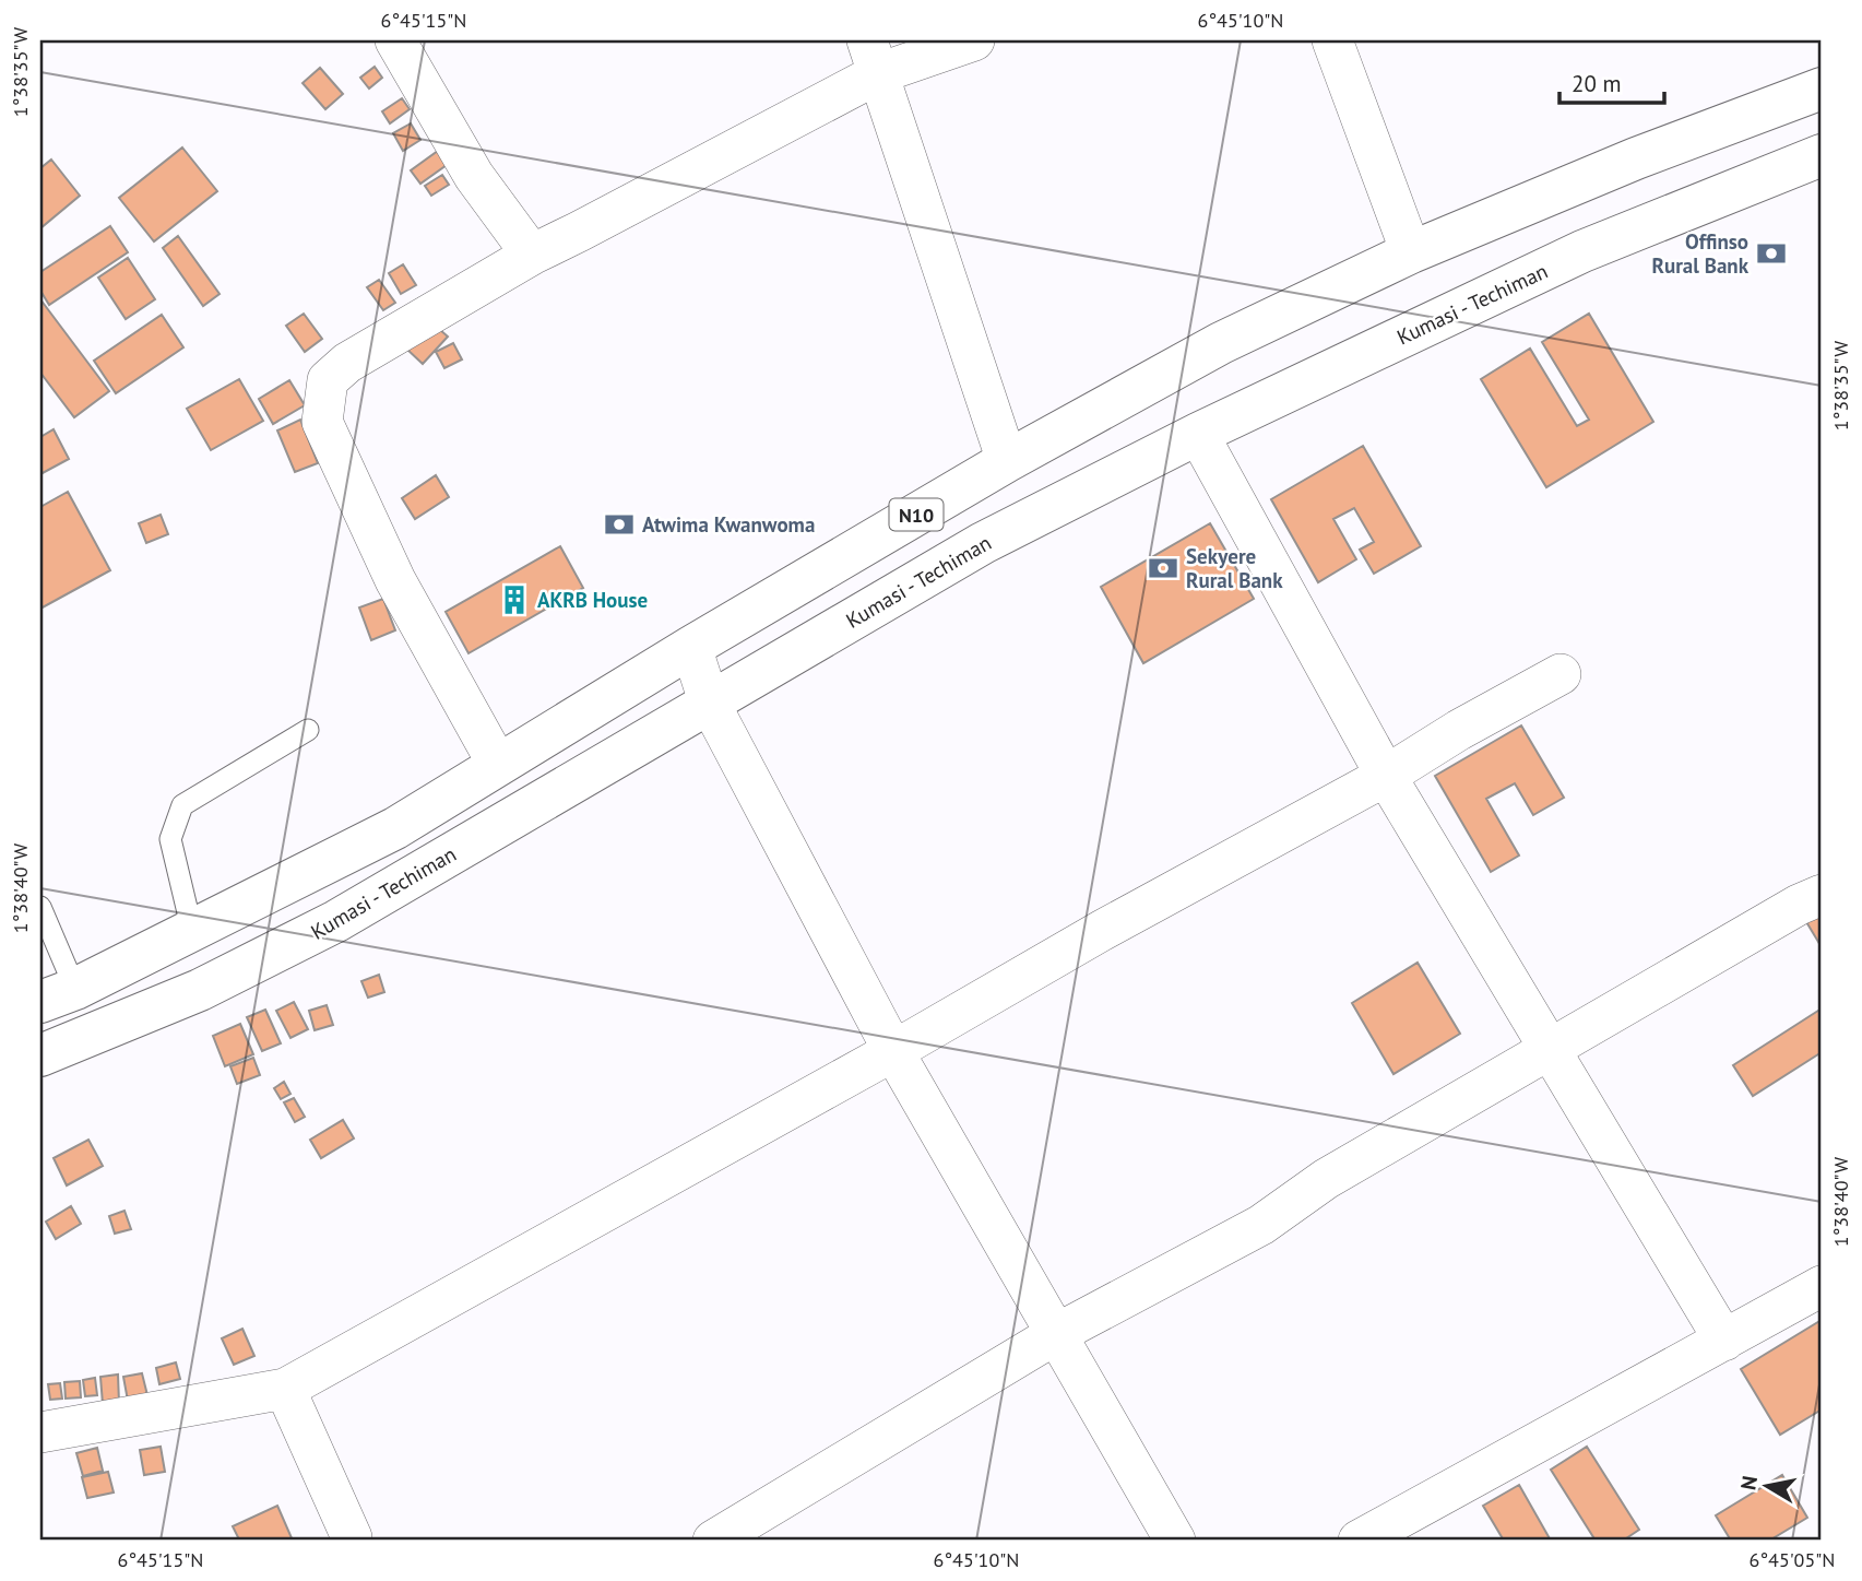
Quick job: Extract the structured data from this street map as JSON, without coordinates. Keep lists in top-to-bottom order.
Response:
{
  "streets": {
    "highway": ["Kumasi - Techiman", "N10"]
  },
  "places": {
    "bank": ["Offinso Rural Bank", "Atwima Kwanwoma", "Sekyere Rural Bank"],
    "building": ["AKRB House"]
  },
  "scale_bar": "20 m",
  "north": "left",
  "coordinates": [
    "6°45'15\"N",
    "6°45'10\"N",
    "1°38'35\"W",
    "1°38'40\"W",
    "6°45'05\"N"
  ]
}
